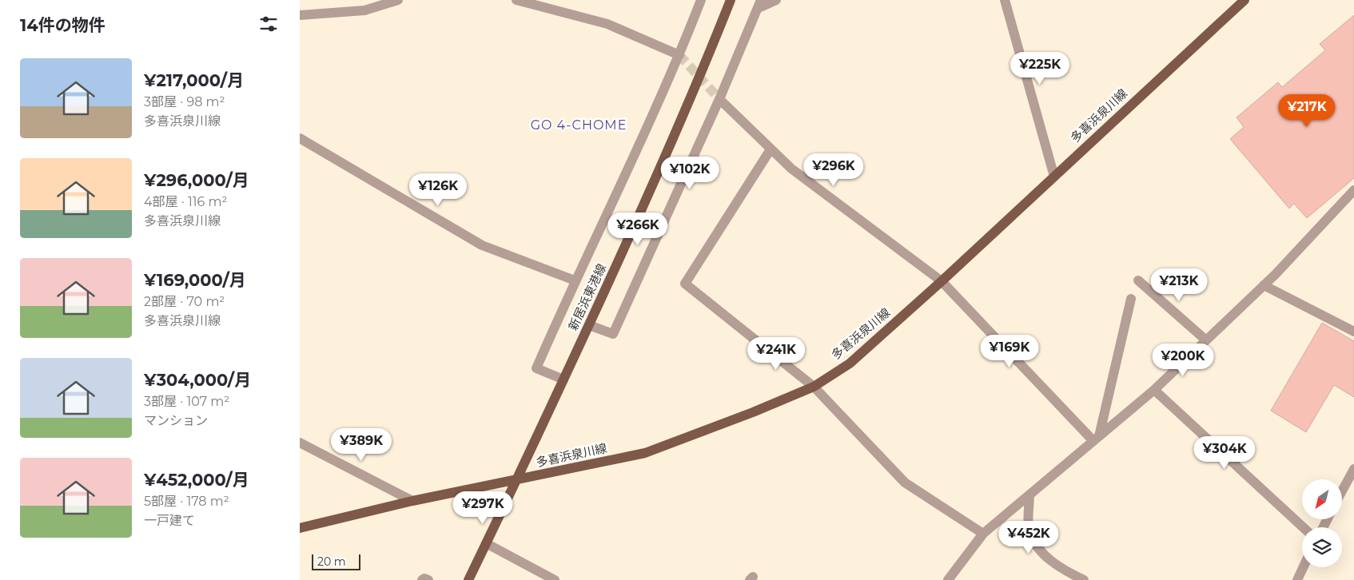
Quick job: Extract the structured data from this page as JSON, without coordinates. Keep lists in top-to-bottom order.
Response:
{
  "streets": {
    "main road": ["多喜浜泉川線", "新居浜東港線"]
  },
  "crossings": [
    ["多喜浜泉川線", "新居浜東港線"]
  ],
  "districts": ["GO 4-CHOME"],
  "scale_bar": "20 m",
  "north": "bottom left",
  "page": {
    "heading": "14件の物件",
    "list": [
      {
        "name": "¥217,000/月",
        "note": "3部屋 · 98 m² · 多喜浜泉川線"
      },
      {
        "name": "¥296,000/月",
        "note": "4部屋 · 116 m² · 多喜浜泉川線"
      },
      {
        "name": "¥169,000/月",
        "note": "2部屋 · 70 m² · 多喜浜泉川線"
      },
      {
        "name": "¥304,000/月",
        "note": "3部屋 · 107 m² · マンション"
      },
      {
        "name": "¥452,000/月",
        "note": "5部屋 · 178 m² · 一戸建て"
      }
    ],
    "price": [
      "¥225K",
      "¥217K",
      "¥296K",
      "¥102K",
      "¥126K",
      "¥266K",
      "¥213K",
      "¥169K",
      "¥241K",
      "¥200K",
      "¥389K",
      "¥304K",
      "¥297K",
      "¥452K"
    ],
    "scale": "20 m"
  }
}
